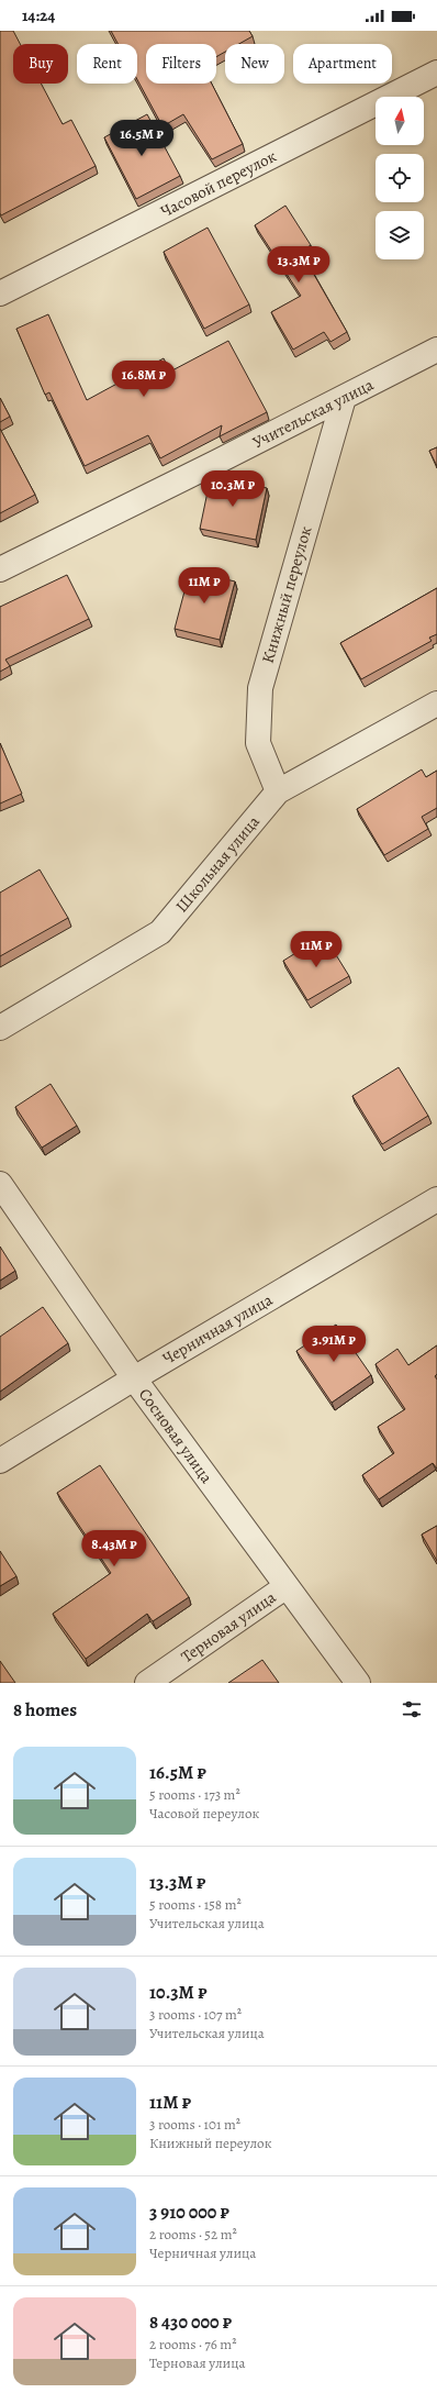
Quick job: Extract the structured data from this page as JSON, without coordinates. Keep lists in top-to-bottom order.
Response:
{
  "streets": {
    "street": [
      "Часовой переулок",
      "Учительская улица",
      "Книжный переулок",
      "Школьная улица",
      "Черничная улица",
      "Сосновая улица",
      "Терновая улица"
    ]
  },
  "crossings": [
    ["Учительская улица", "Книжный переулок"],
    ["Книжный переулок", "Школьная улица"],
    ["Черничная улица", "Сосновая улица"],
    ["Сосновая улица", "Терновая улица"]
  ],
  "north": "top",
  "page": {
    "status": "14:24",
    "chip": [
      "Buy",
      "Rent",
      "Filters",
      "New",
      "Apartment"
    ],
    "price": [
      "16.5M ₽",
      "13.3M ₽",
      "16.8M ₽",
      "10.3M ₽",
      "11M ₽",
      "11M ₽",
      "3.91M ₽",
      "8.43M ₽"
    ],
    "heading": "8 homes",
    "list": [
      {
        "name": "16.5M ₽",
        "note": "5 rooms · 173 m² · Часовой переулок"
      },
      {
        "name": "13.3M ₽",
        "note": "5 rooms · 158 m² · Учительская улица"
      },
      {
        "name": "10.3M ₽",
        "note": "3 rooms · 107 m² · Учительская улица"
      },
      {
        "name": "11M ₽",
        "note": "3 rooms · 101 m² · Книжный переулок"
      },
      {
        "name": "3 910 000 ₽",
        "note": "2 rooms · 52 m² · Черничная улица"
      },
      {
        "name": "8 430 000 ₽",
        "note": "2 rooms · 76 m² · Терновая улица"
      }
    ]
  }
}
